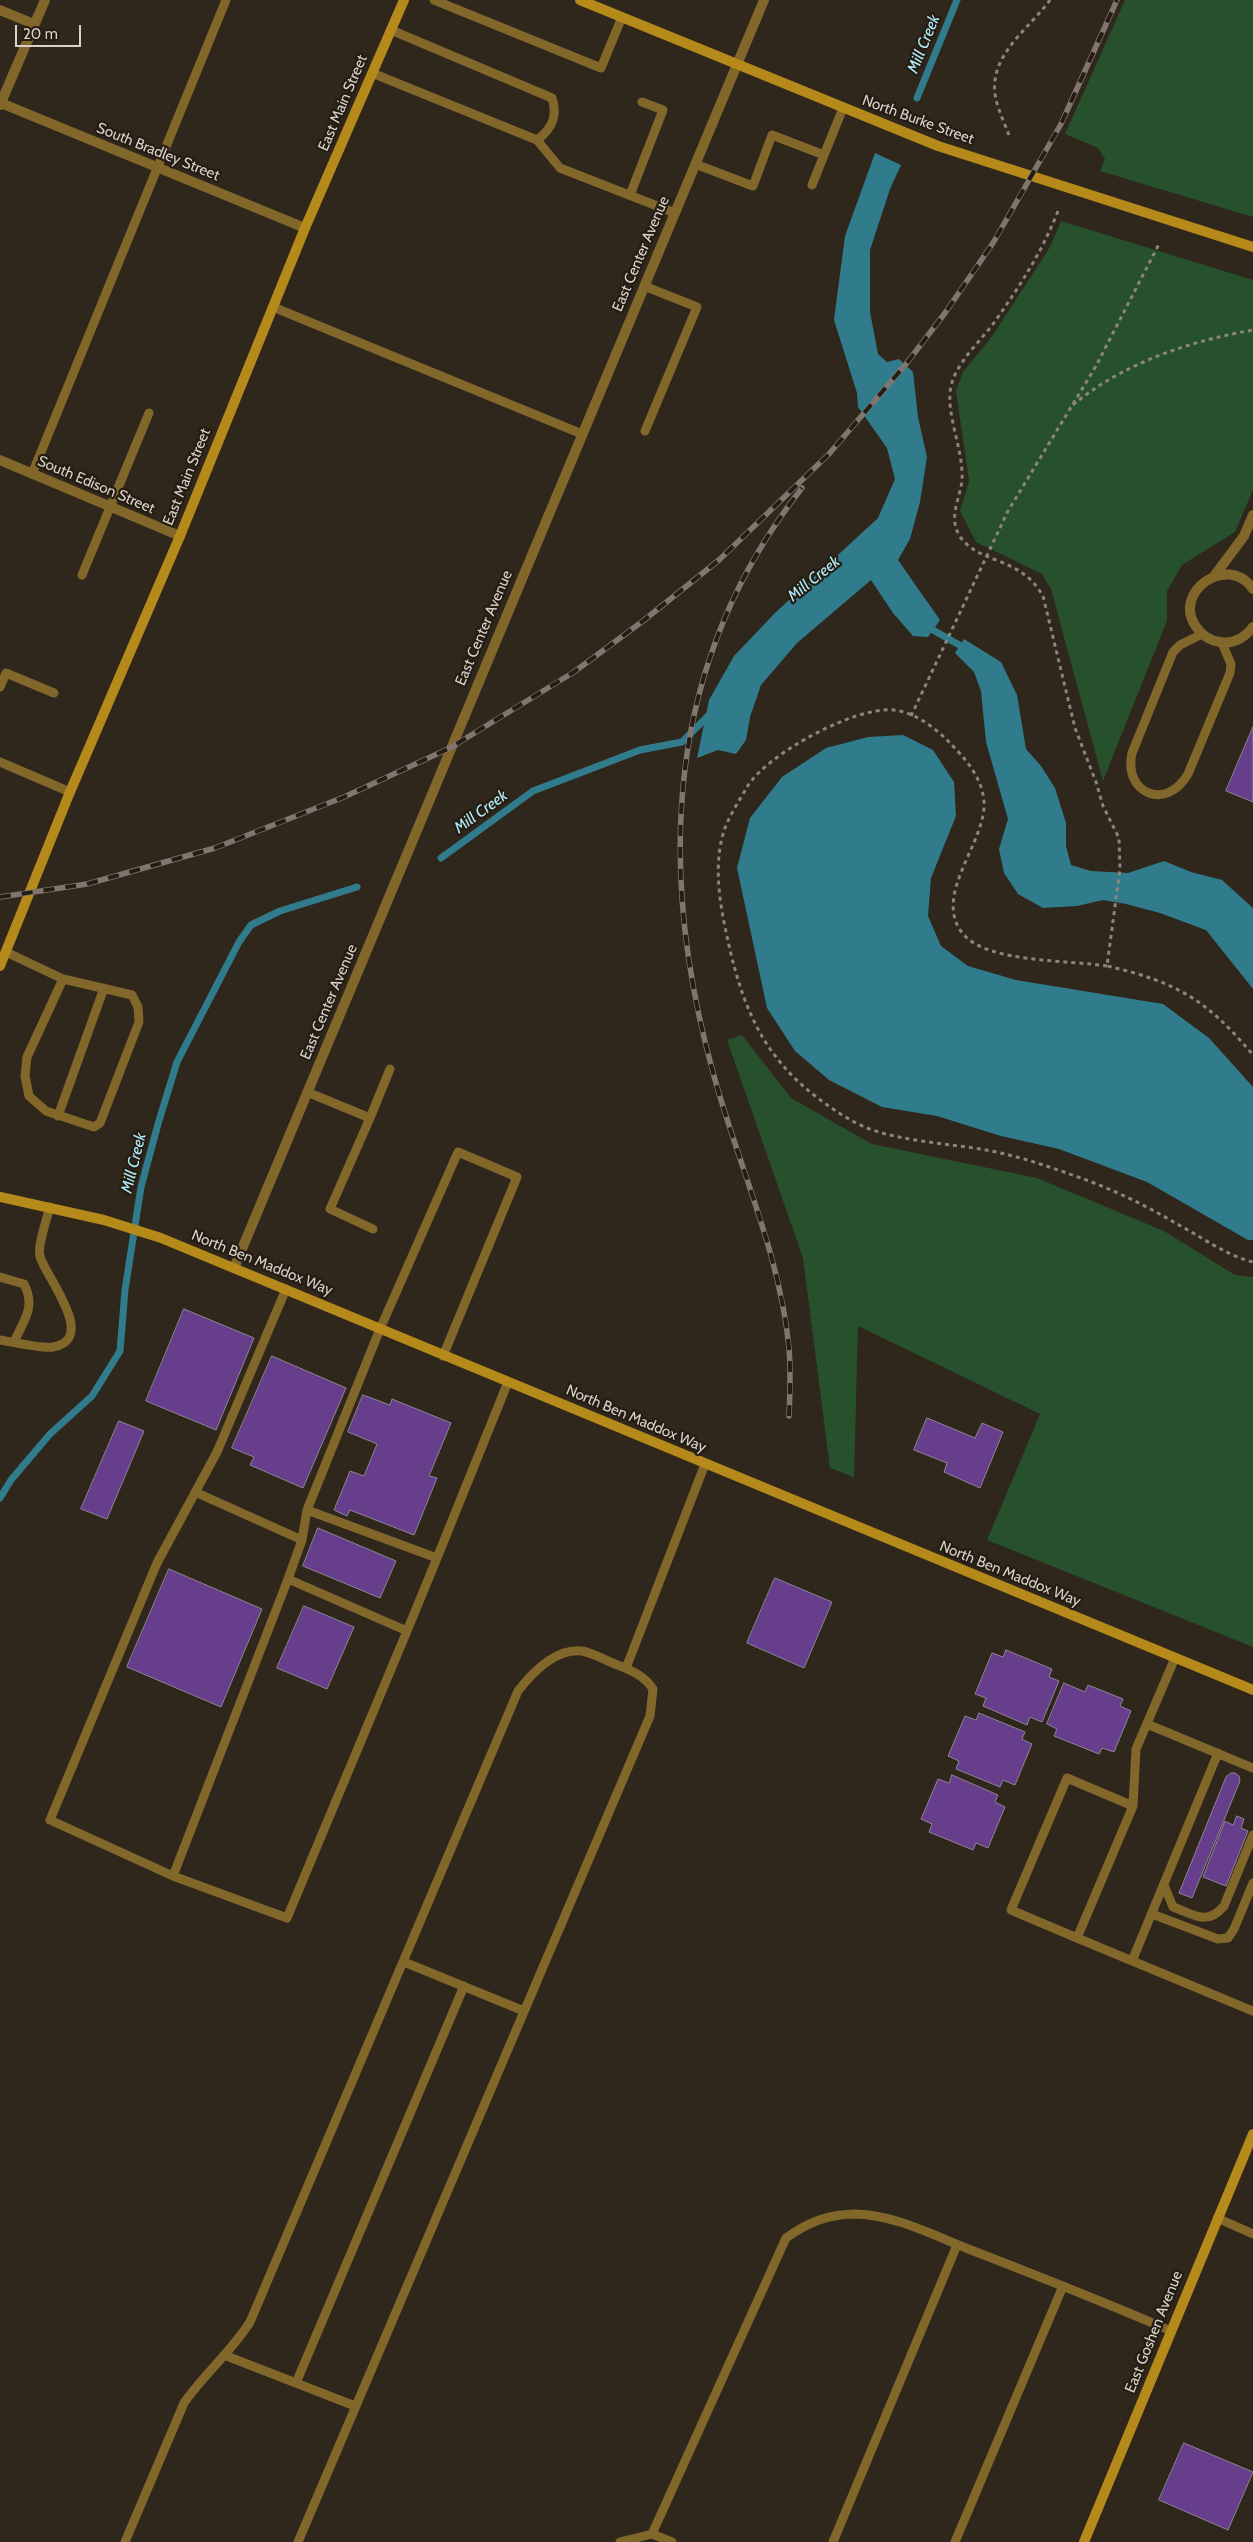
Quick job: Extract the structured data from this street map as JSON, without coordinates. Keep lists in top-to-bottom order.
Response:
{
  "streets": {
    "street": [
      "East Main Street",
      "North Burke Street",
      "South Bradley Street",
      "East Center Avenue",
      "South Edison Street",
      "North Ben Maddox Way",
      "East Goshen Avenue"
    ]
  },
  "crossings": [
    ["East Main Street", "South Bradley Street"],
    ["East Main Street", "South Edison Street"],
    ["North Burke Street", "East Center Avenue"],
    ["East Center Avenue", "North Ben Maddox Way"]
  ],
  "water": ["Mill Creek"],
  "scale_bar": "20 m"
}
